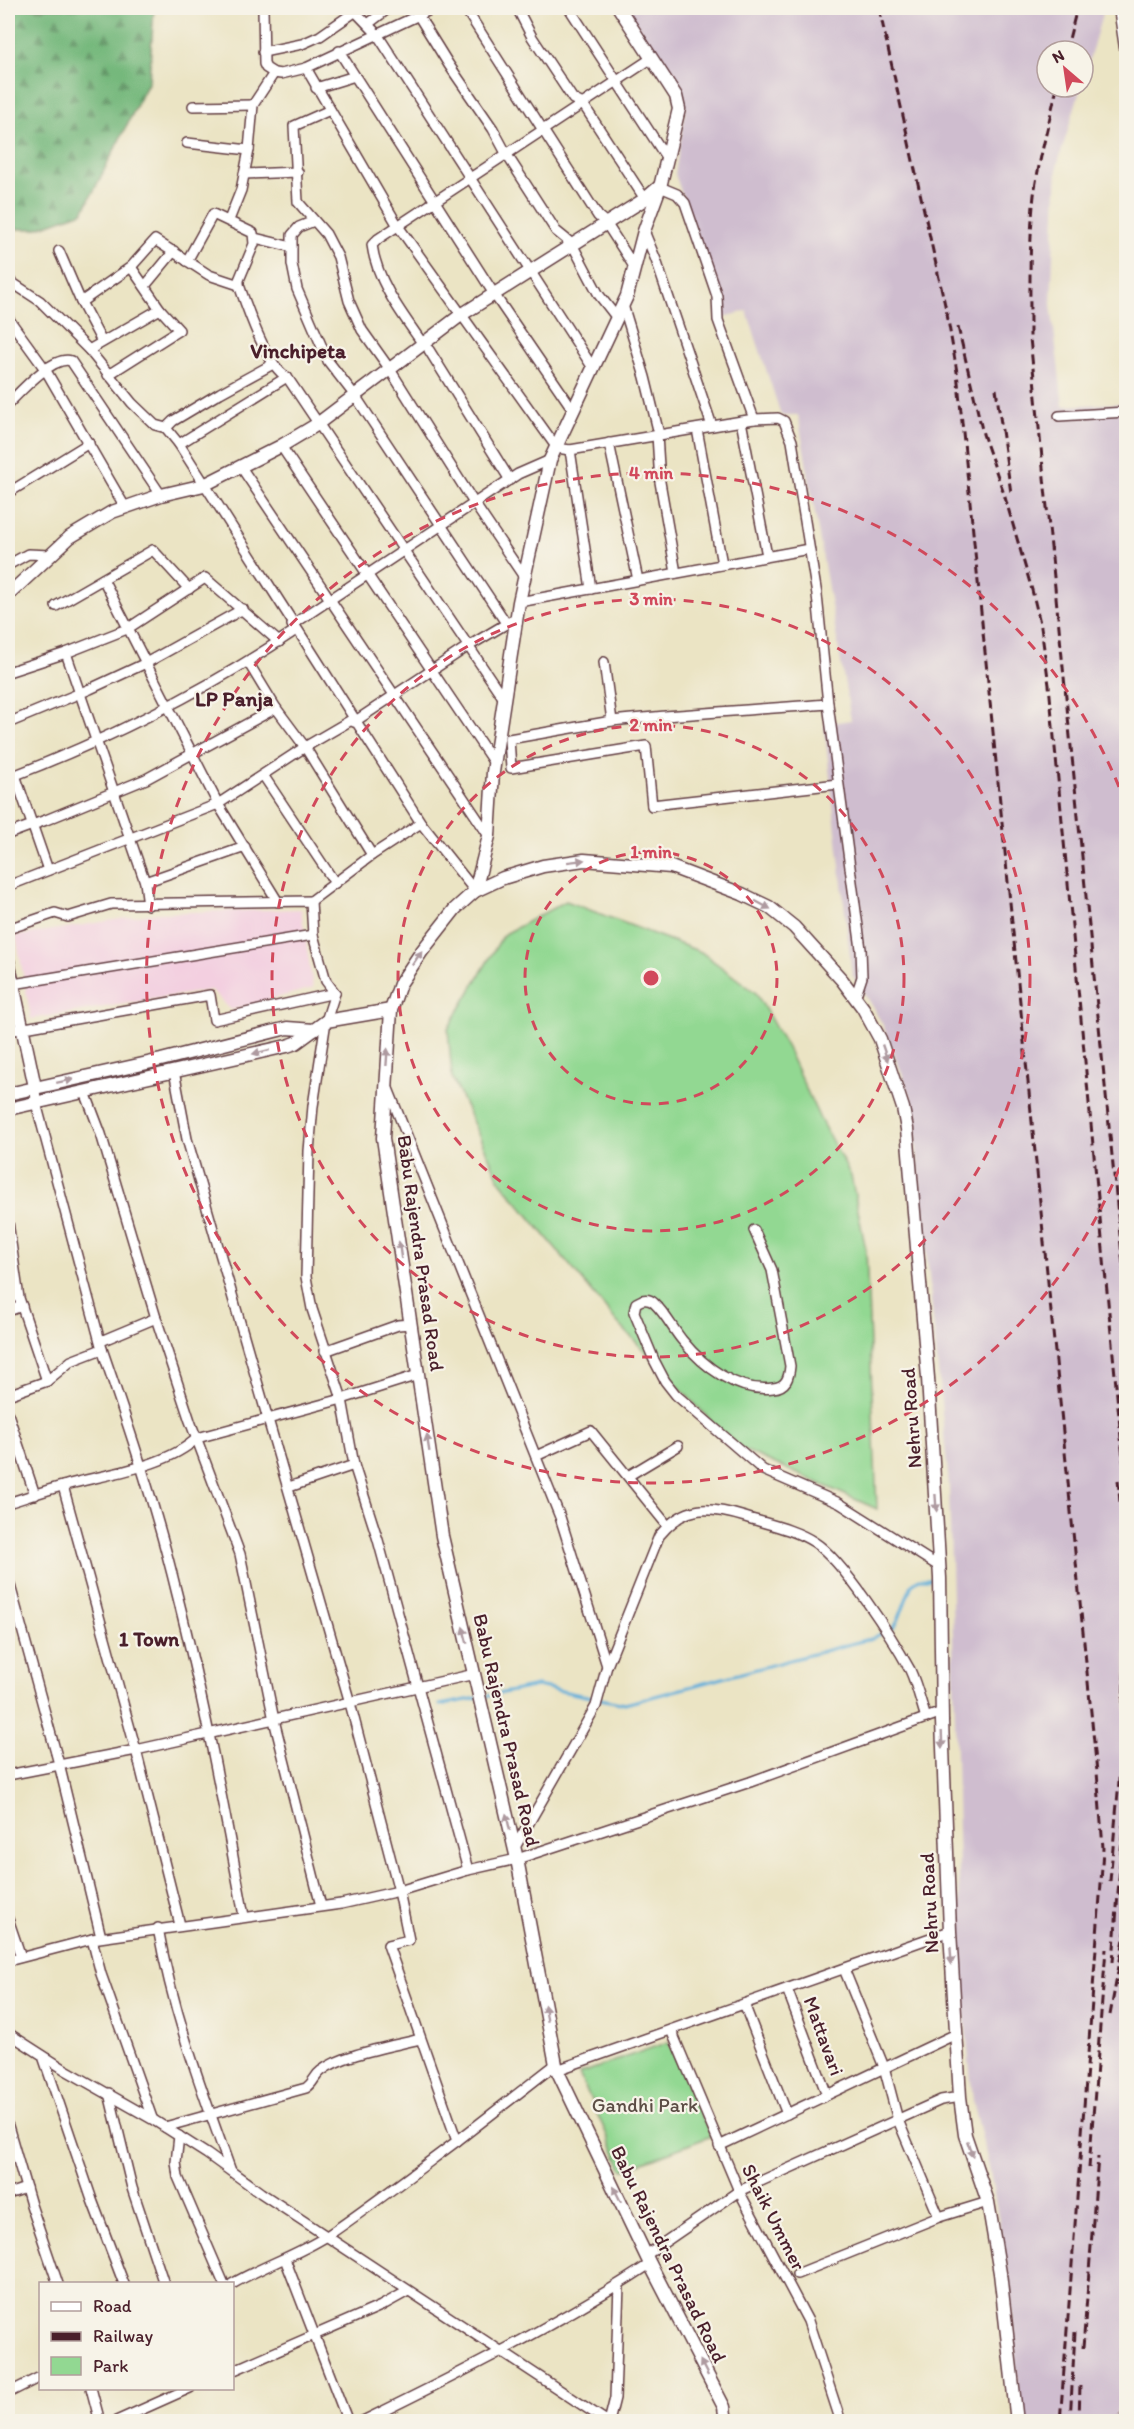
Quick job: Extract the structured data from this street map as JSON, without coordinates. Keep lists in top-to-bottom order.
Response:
{
  "streets": {
    "street": [
      "Babu Rajendra Prasad Road",
      "Nehru Road",
      "Mattavari",
      "Shaik Ummer"
    ]
  },
  "crossings": [
    ["Babu Rajendra Prasad Road", "Nehru Road"]
  ],
  "districts": ["Vinchipeta", "LP Panja", "1 Town"],
  "parks": ["Gandhi Park"],
  "legend": ["Road", "Railway", "Park"],
  "north": "top left",
  "rings": [
    "4 min",
    "3 min",
    "2 min",
    "1 min"
  ]
}
